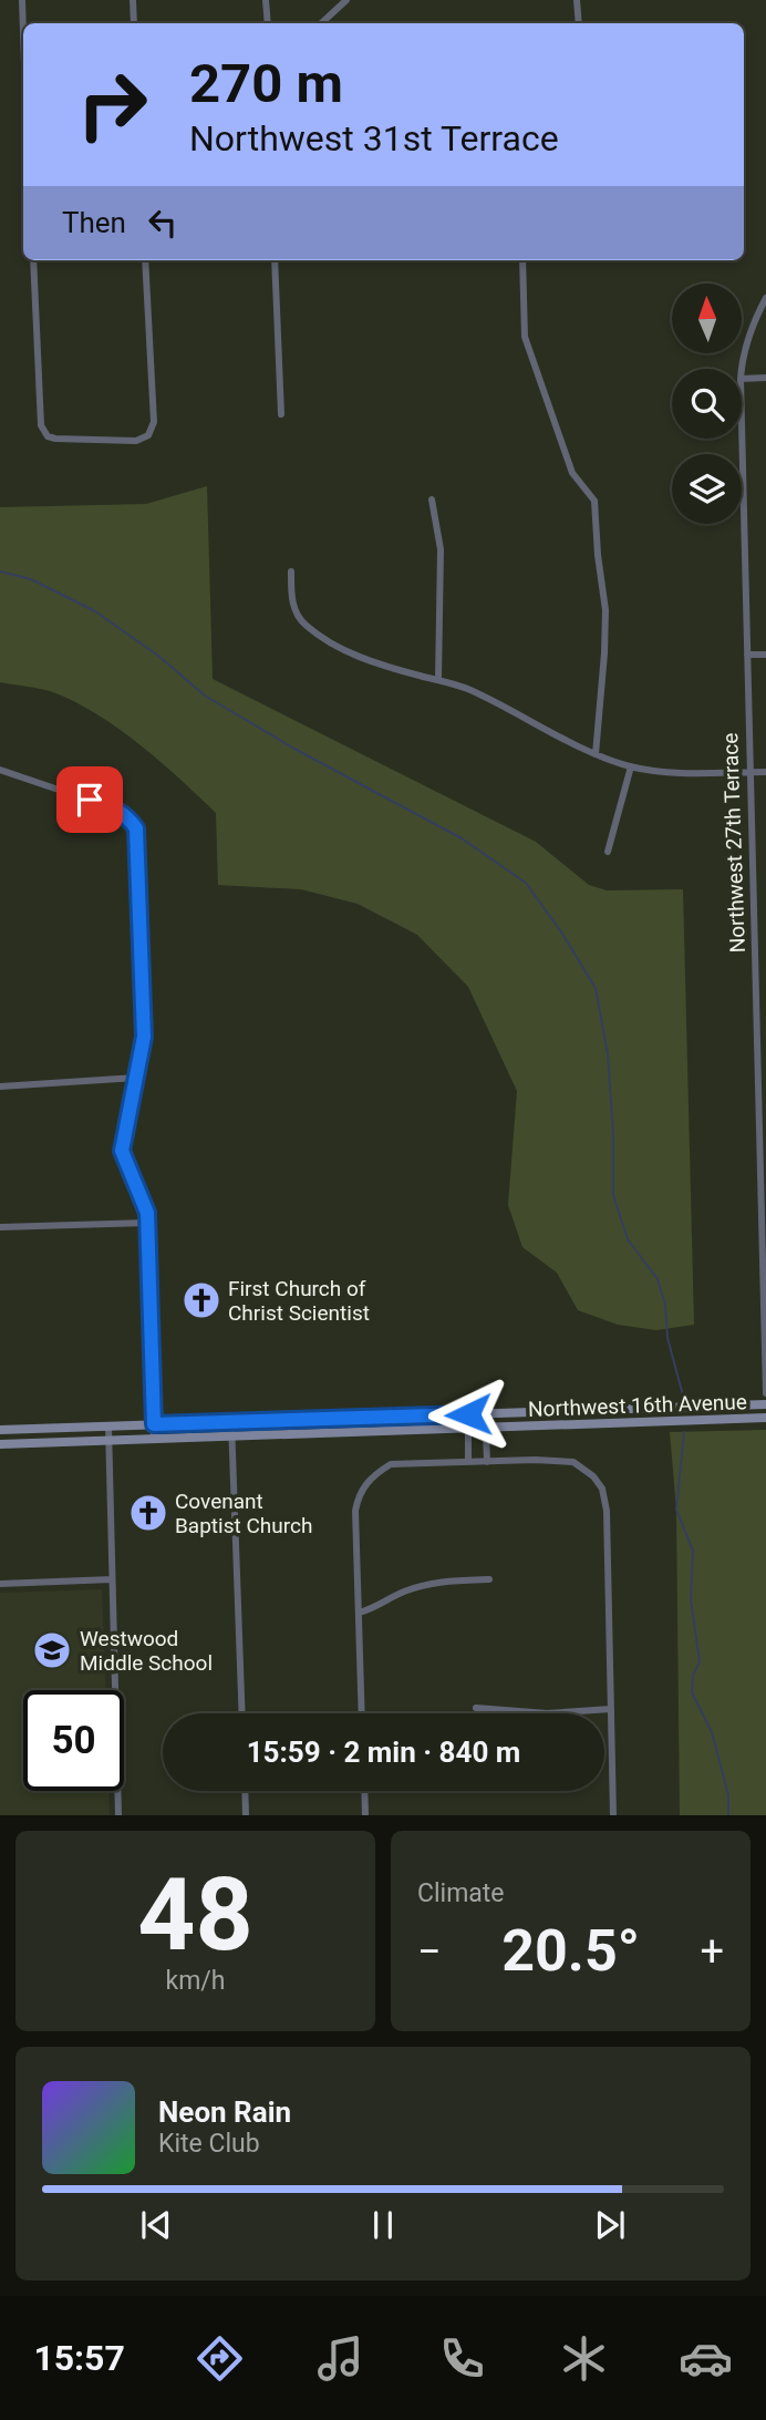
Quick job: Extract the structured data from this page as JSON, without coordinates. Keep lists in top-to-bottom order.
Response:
{
  "streets": {
    "main road": ["Northwest 16th Avenue"],
    "street": ["Northwest 27th Terrace"]
  },
  "places": {
    "church": ["First Church of Christ Scientist", "Covenant Baptist Church"],
    "school or university": ["Westwood Middle School"]
  },
  "north": "top",
  "page": {
    "turn": ["270 m", "Northwest 31st Terrace"],
    "then": "Then",
    "limit": "50",
    "trip": "15:59 · 2 min · 840 m",
    "tile": [
      ["48", "km/h"],
      "Climate"
    ],
    "heat": ["−", "20.5°", "+"],
    "song": ["Neon Rain", "Kite Club"],
    "tabs": "15:57"
  }
}
